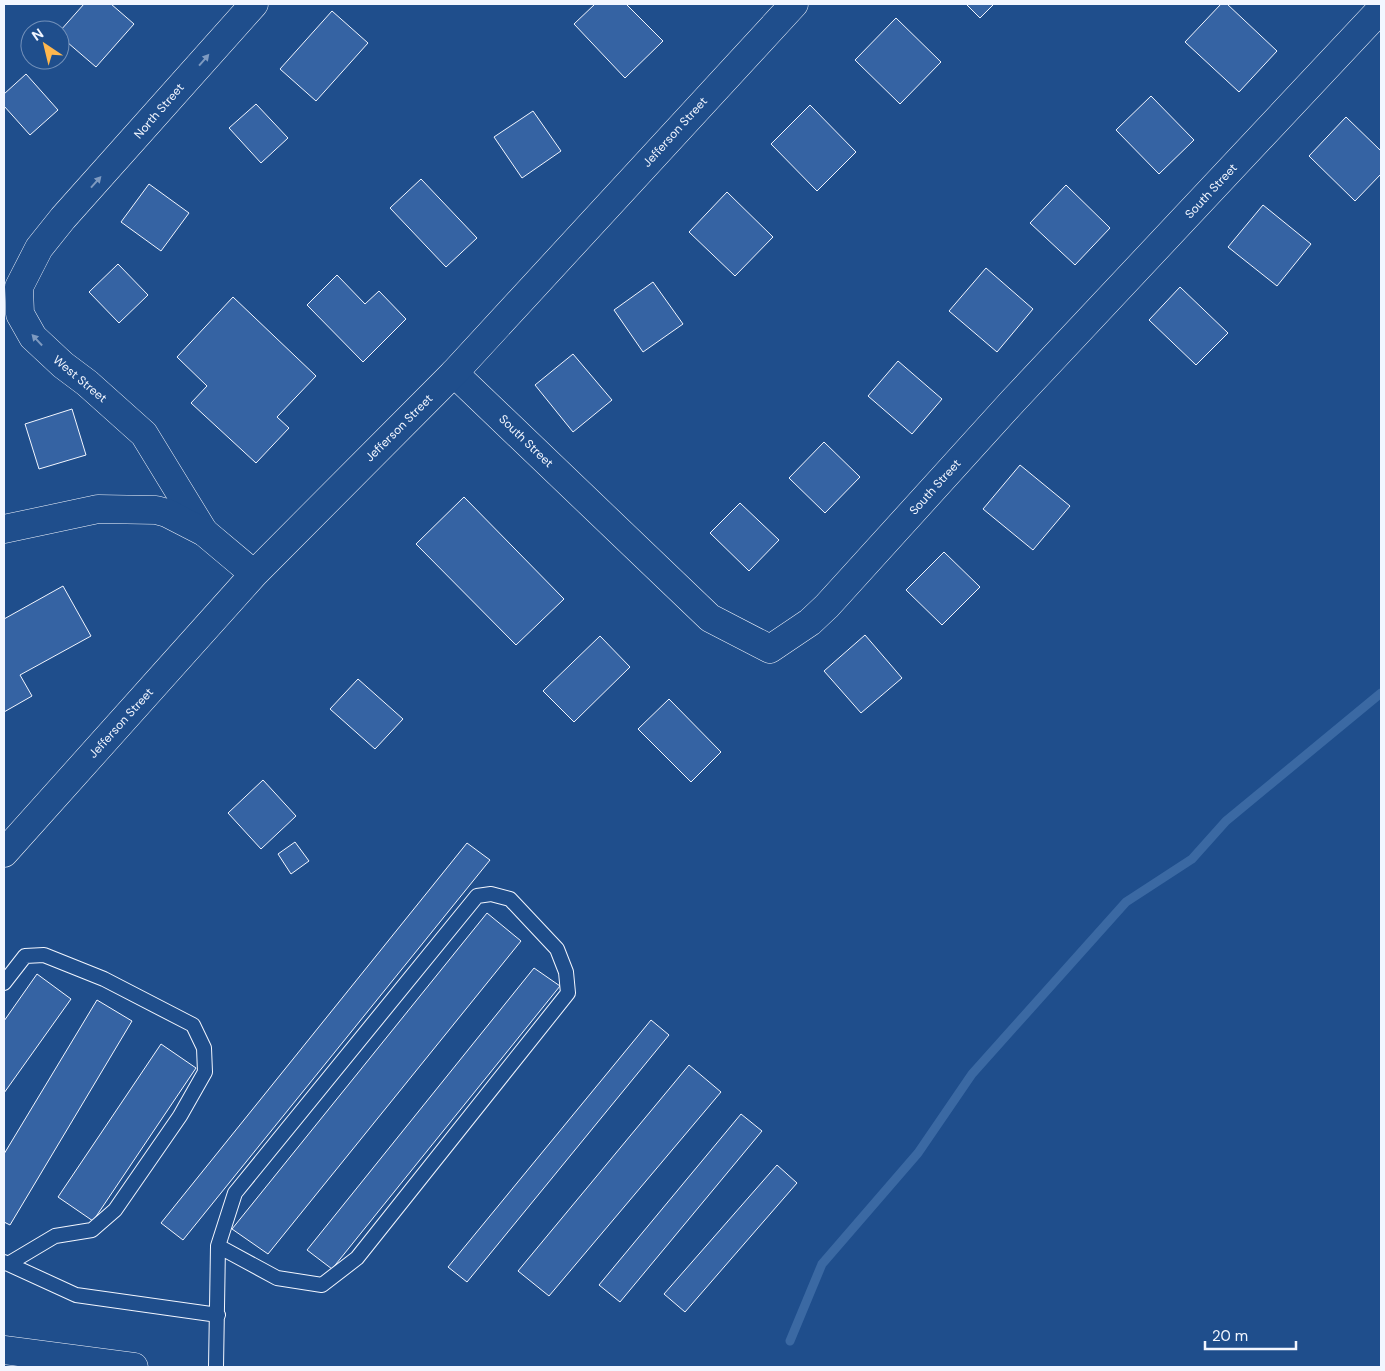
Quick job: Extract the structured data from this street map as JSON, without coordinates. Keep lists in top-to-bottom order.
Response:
{
  "streets": {
    "street": [
      "North Street",
      "Jefferson Street",
      "South Street",
      "West Street"
    ]
  },
  "crossings": [
    ["North Street", "West Street"],
    ["Jefferson Street", "South Street"]
  ],
  "one_way": ["North Street", "West Street"],
  "scale_bar": "20 m",
  "north": "top left"
}
